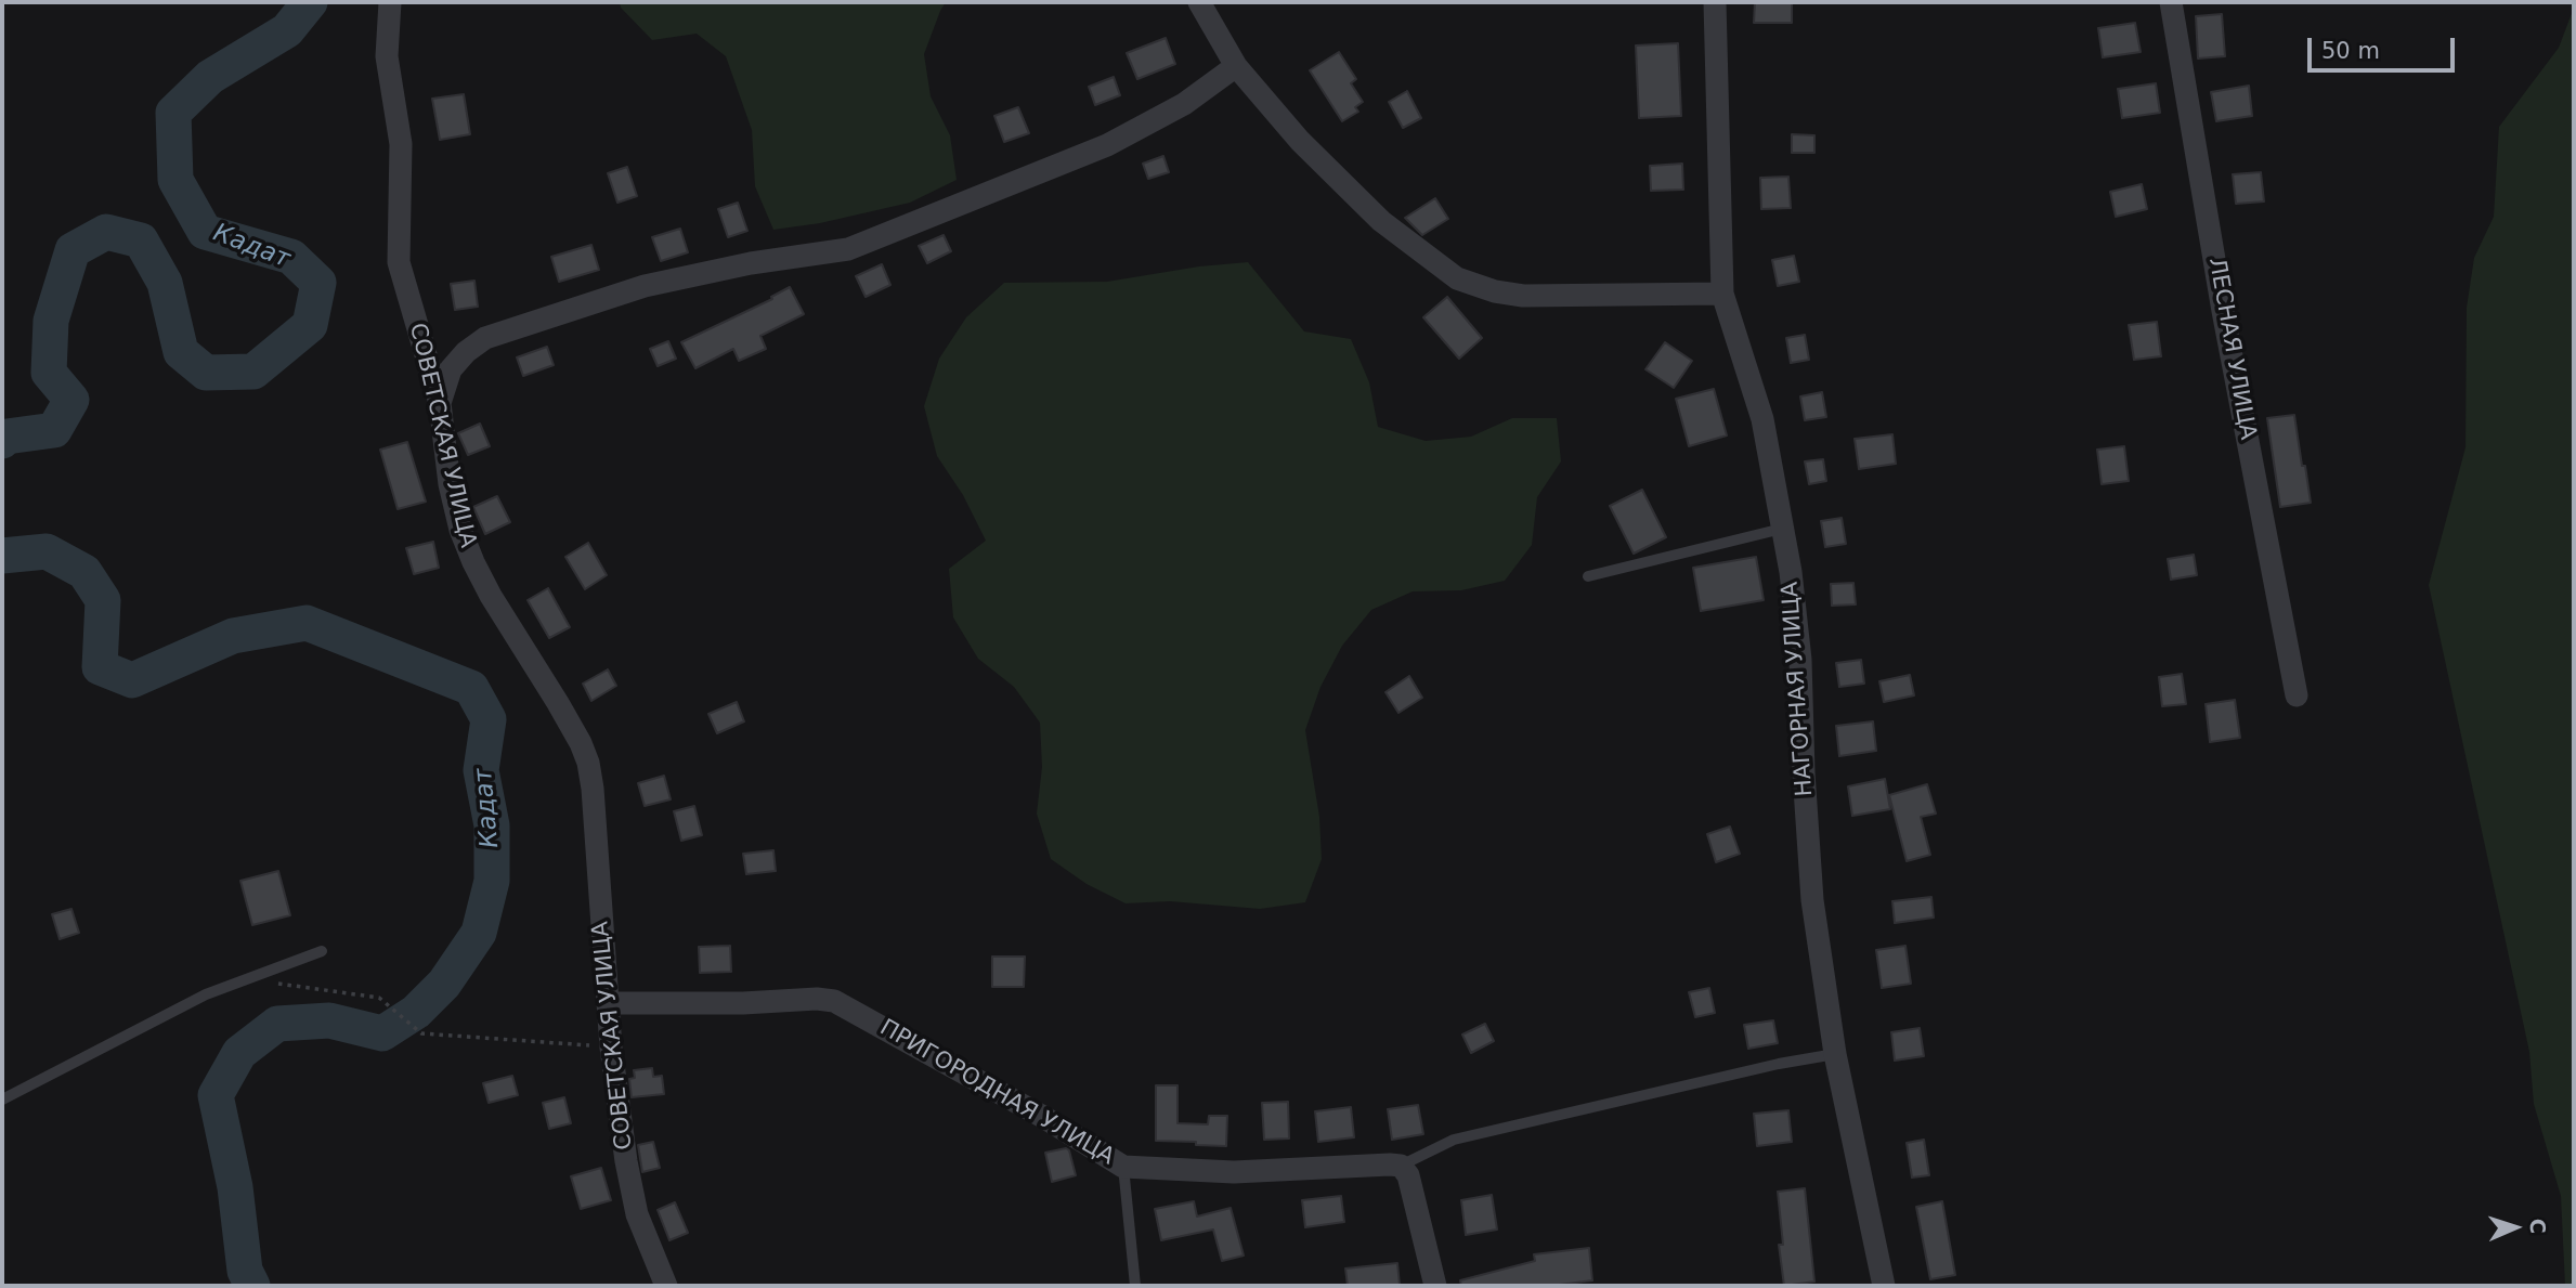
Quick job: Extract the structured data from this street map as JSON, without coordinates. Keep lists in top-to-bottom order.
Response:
{
  "streets": {
    "street": [
      "ЛЕСНАЯ УЛИЦА",
      "СОВЕТСКАЯ УЛИЦА",
      "НАГОРНАЯ УЛИЦА",
      "ПРИГОРОДНАЯ УЛИЦА"
    ]
  },
  "crossings": [
    ["СОВЕТСКАЯ УЛИЦА", "ПРИГОРОДНАЯ УЛИЦА"]
  ],
  "water": ["Кадат"],
  "scale_bar": "50 m",
  "north": "right"
}
